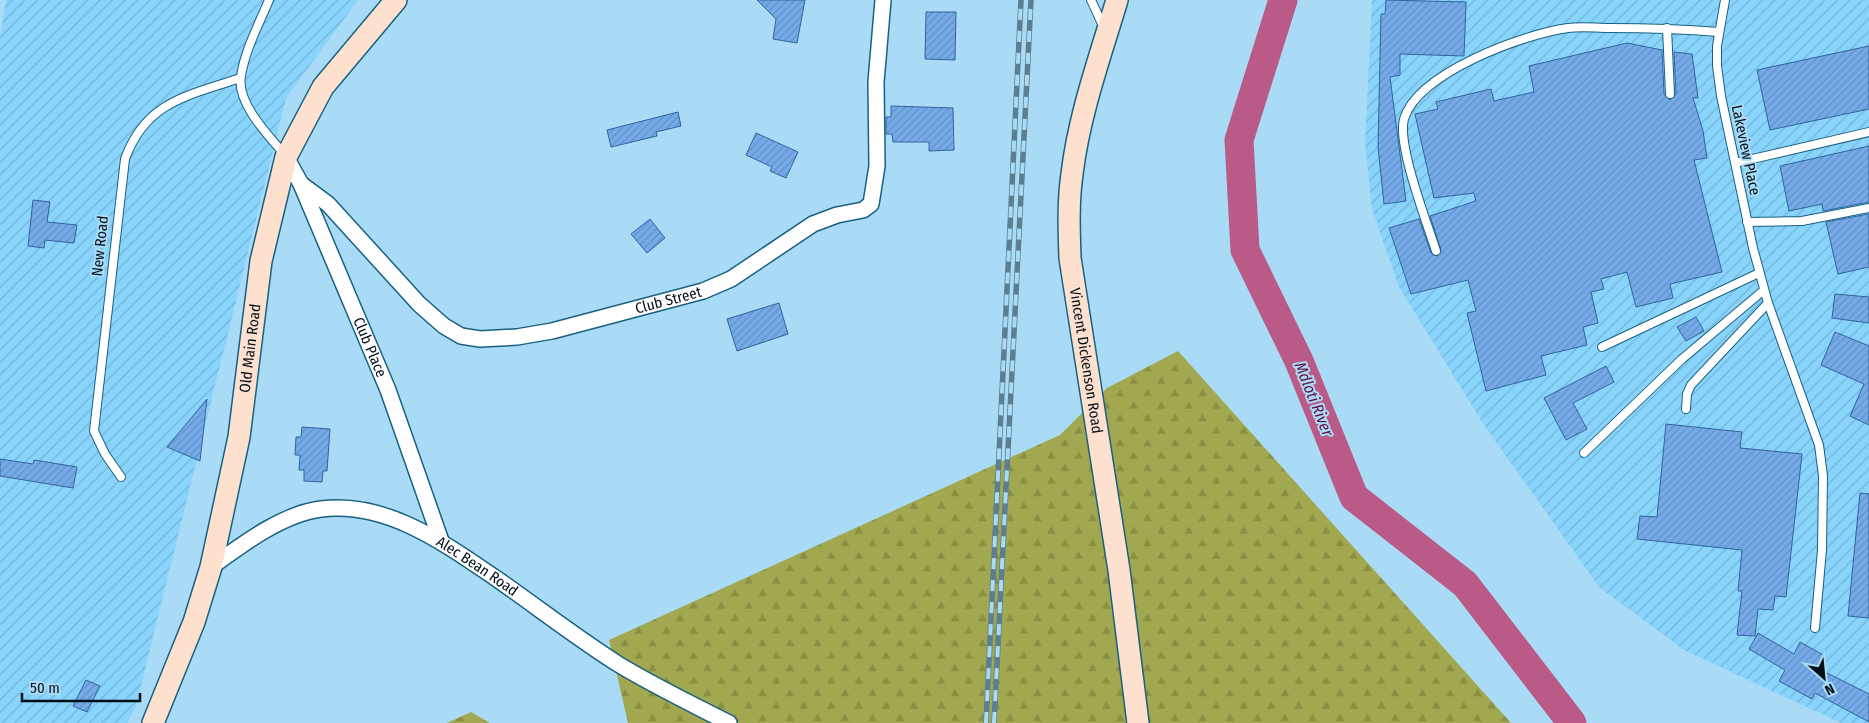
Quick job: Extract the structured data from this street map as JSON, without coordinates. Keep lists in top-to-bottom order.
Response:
{
  "streets": {
    "street": [
      "Club Street",
      "Club Place",
      "Old Main Road",
      "Vincent Dickenson Road",
      "Alec Bean Road"
    ],
    "lane": ["Lakeview Place", "New Road"]
  },
  "crossings": [
    ["Club Street", "Club Place"],
    ["Club Place", "Old Main Road"],
    ["Club Place", "Alec Bean Road"],
    ["Old Main Road", "Alec Bean Road"]
  ],
  "water": ["Mdloti River"],
  "scale_bar": "50 m",
  "north": "bottom right"
}
